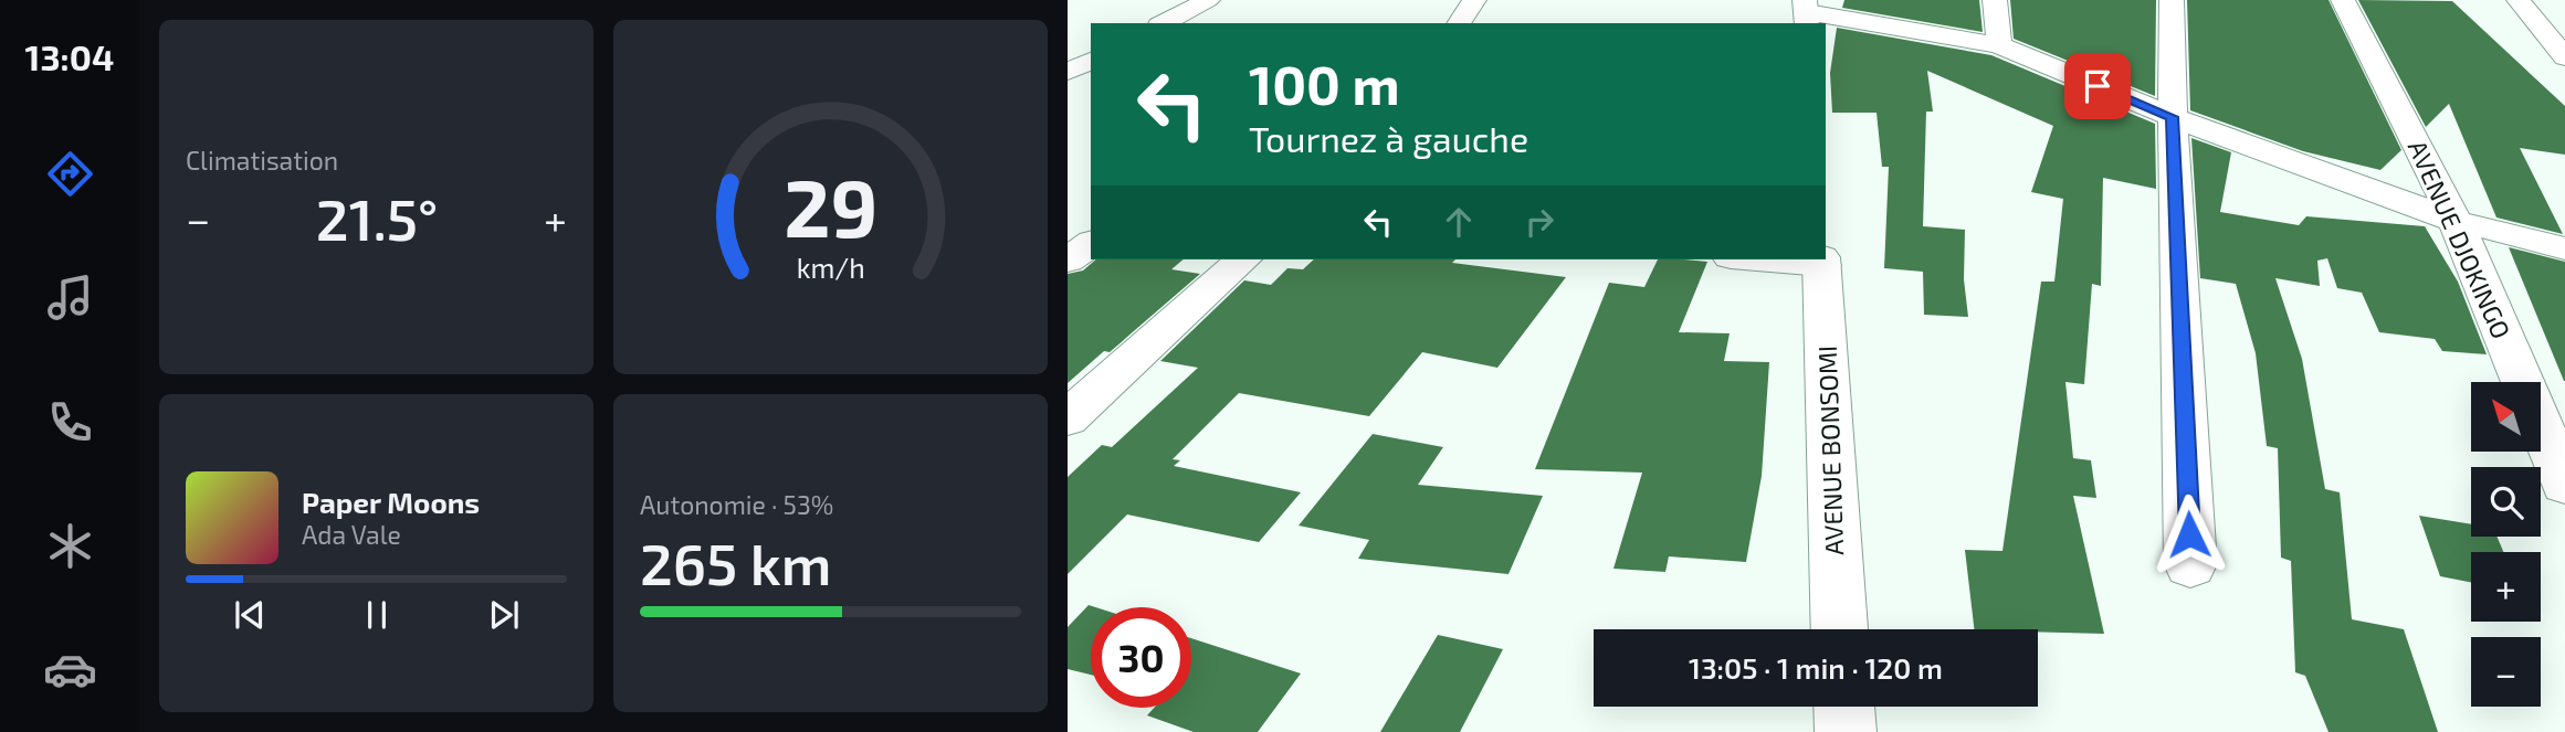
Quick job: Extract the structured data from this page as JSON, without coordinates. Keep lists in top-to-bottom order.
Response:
{
  "streets": {
    "street": ["AVENUE DJOKINGO", "AVENUE BONSOMI"]
  },
  "north": "top left",
  "page": {
    "tabs": "13:04",
    "tile": [
      "Climatisation",
      ["Autonomie · 53%", "265 km"]
    ],
    "turn": ["100 m", "Tournez à gauche"],
    "heat": ["−", "21.5°", "+"],
    "map_buttons": ["+", "−"],
    "song": ["Paper Moons", "Ada Vale"],
    "limit": "30",
    "trip": "13:05 · 1 min · 120 m",
    "gauge": ["29", "km/h"]
  }
}
